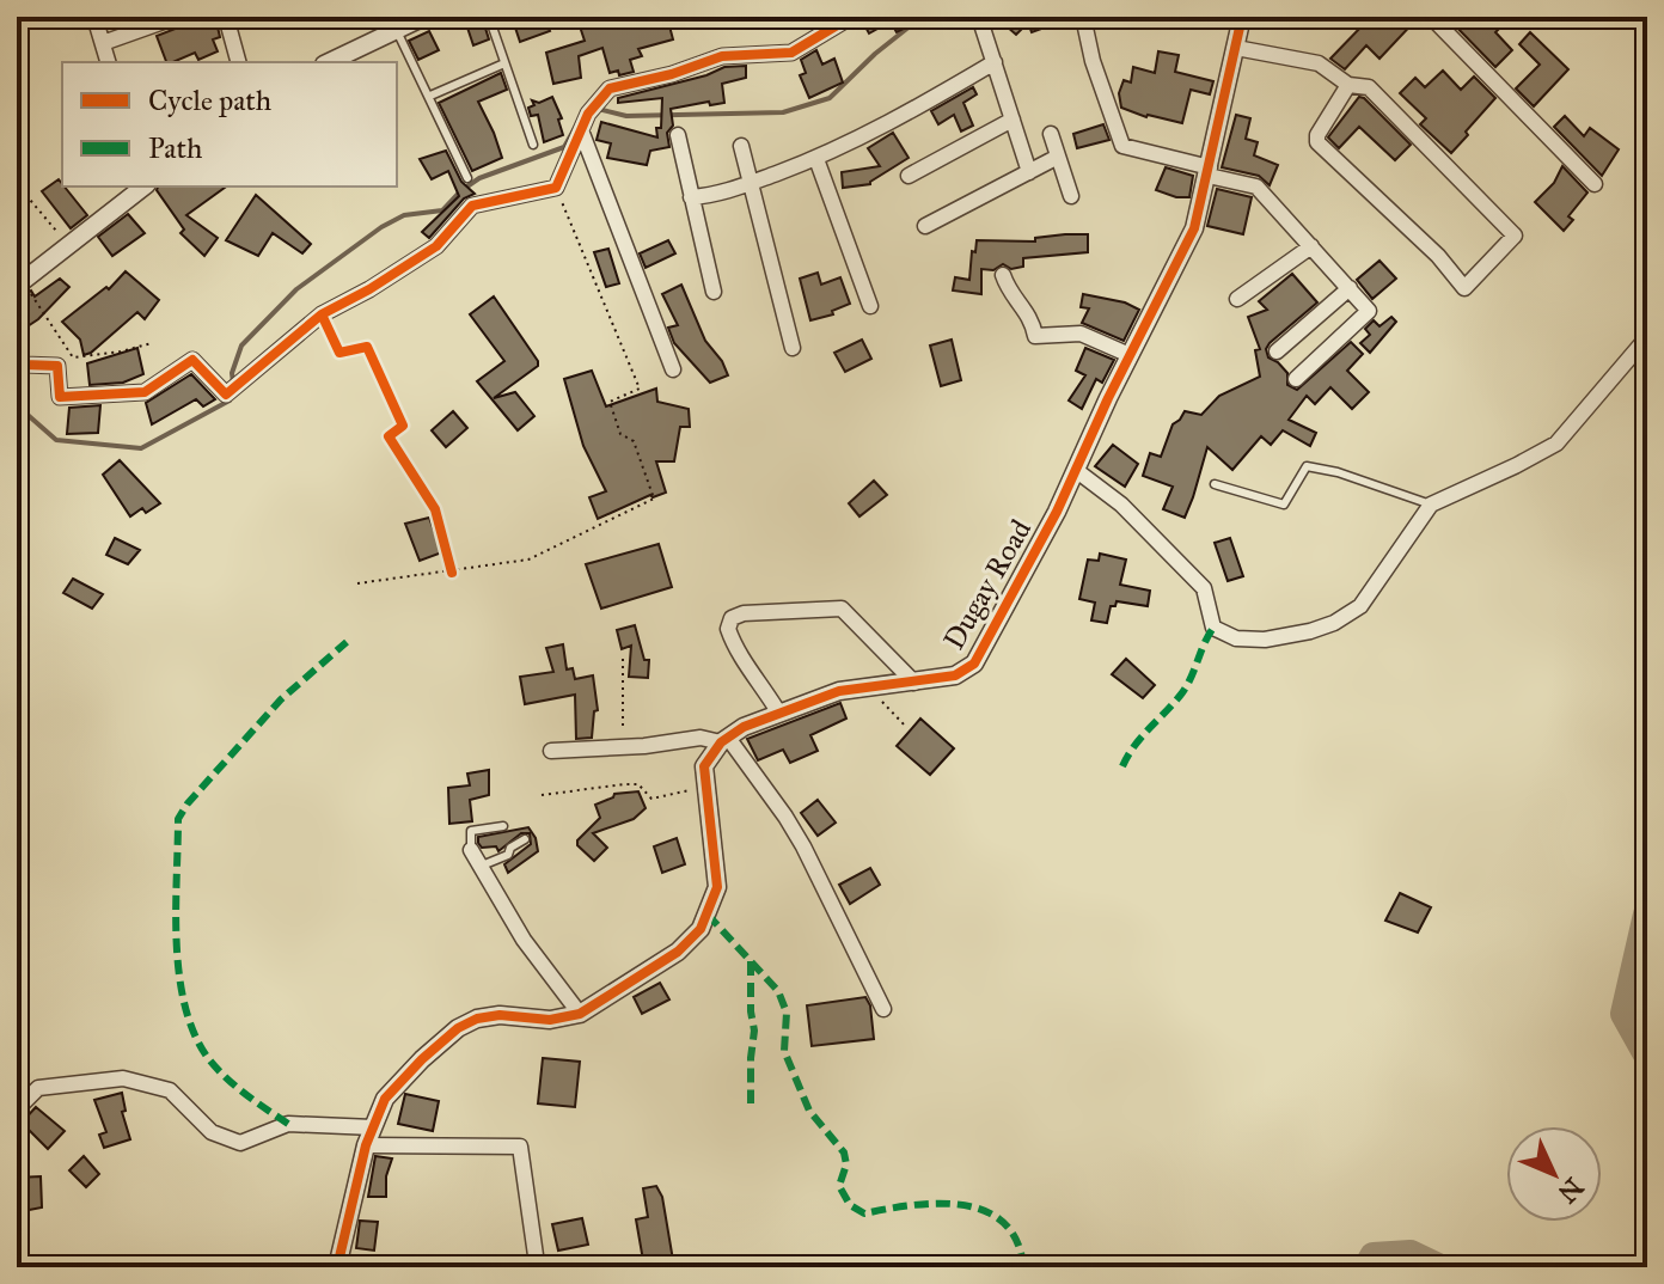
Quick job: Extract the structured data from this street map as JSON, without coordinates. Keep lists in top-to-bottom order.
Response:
{
  "streets": {
    "street": ["Dugay Road"]
  },
  "legend": ["Cycle path", "Path"],
  "north": "bottom right"
}
